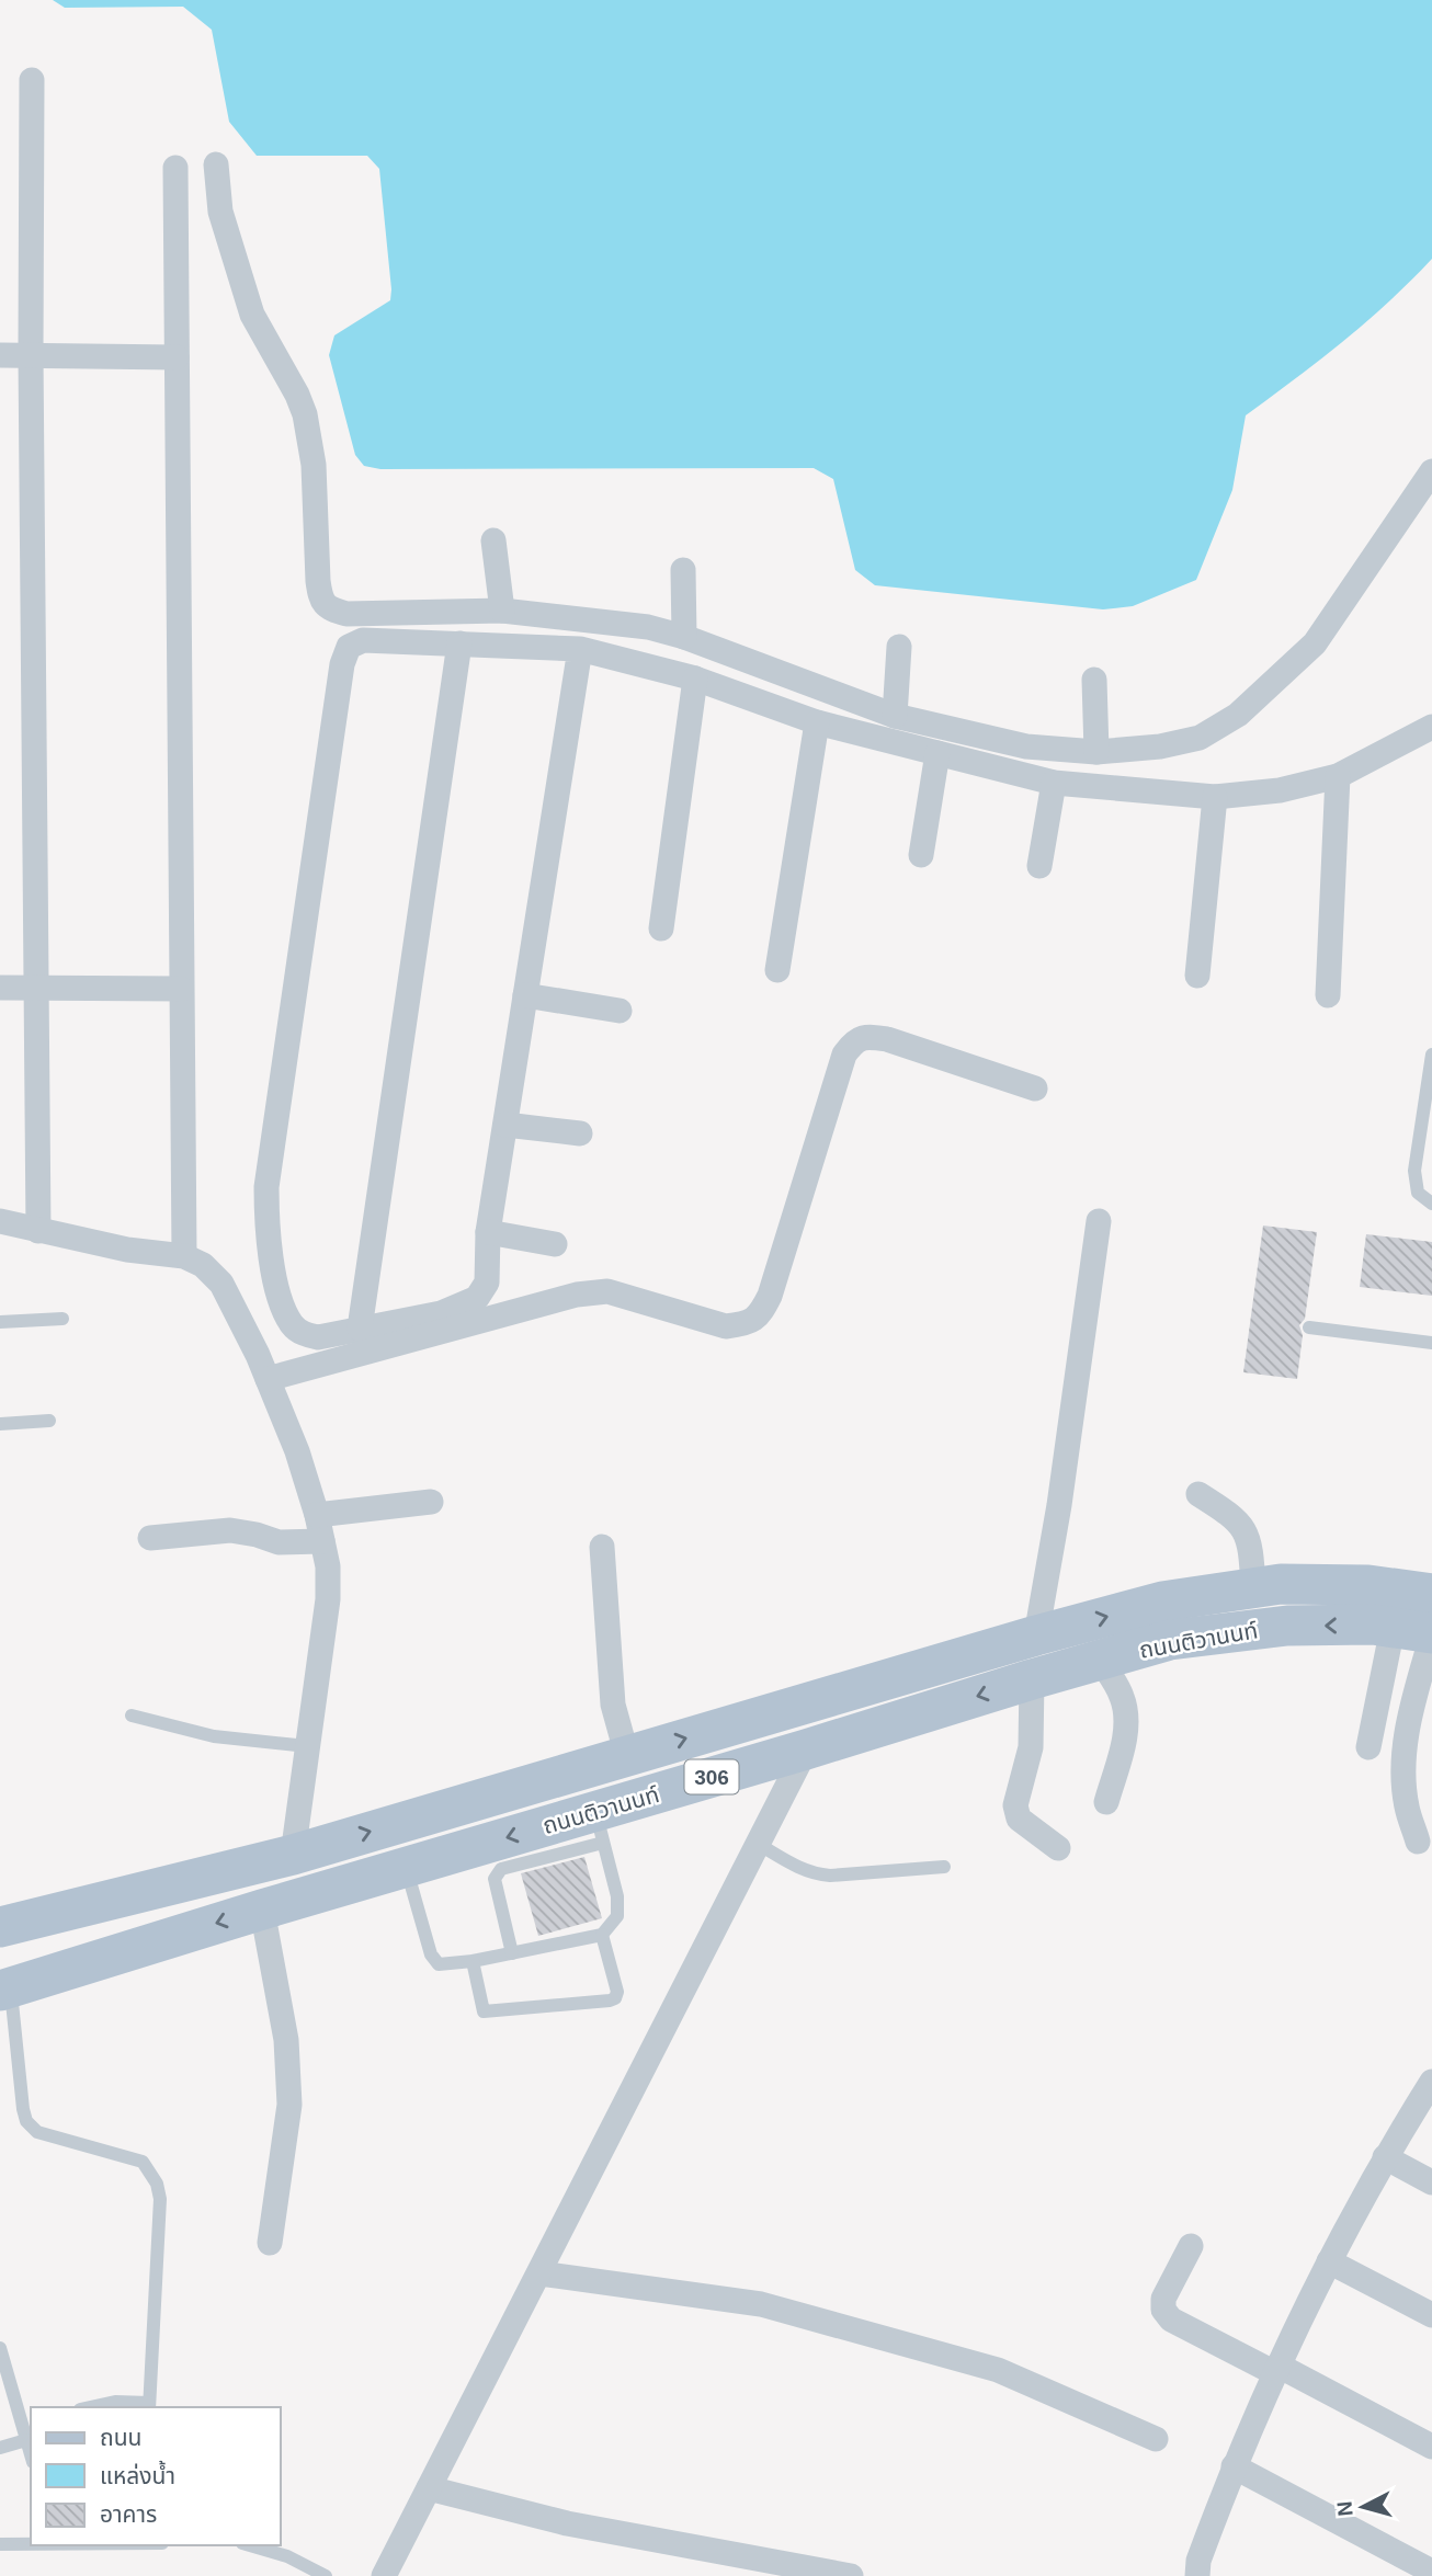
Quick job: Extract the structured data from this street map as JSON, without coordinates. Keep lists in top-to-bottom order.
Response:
{
  "streets": {
    "main road": ["ถนนติวานนท์", "306"]
  },
  "crossings": [
    ["ถนนติวานนท์", "306"]
  ],
  "legend": ["ถนน", "แหล่งน้ำ", "อาคาร"],
  "north": "left"
}
